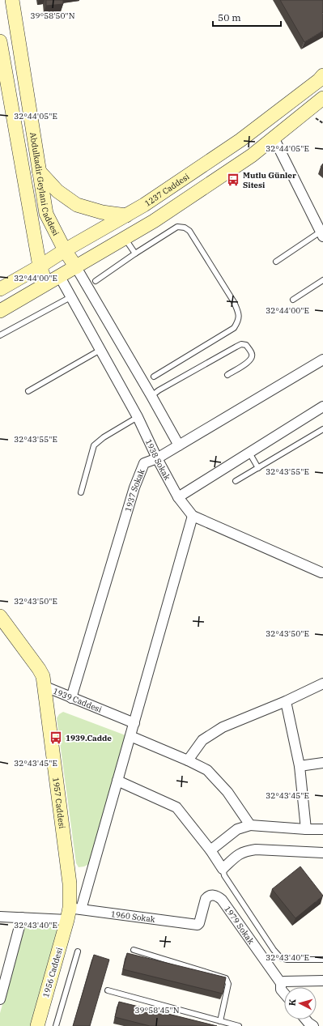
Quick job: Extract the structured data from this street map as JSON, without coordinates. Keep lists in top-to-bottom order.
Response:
{
  "streets": {
    "street": [
      "Abdulkadir Geylani Caddesi",
      "1237 Caddesi",
      "1938 Sokak",
      "1937 Sokak",
      "1939 Caddesi",
      "1957 Caddesi",
      "1960 Sokak",
      "1979 Sokak",
      "1956 Caddesi"
    ]
  },
  "crossings": [
    ["Abdulkadir Geylani Caddesi", "1237 Caddesi"],
    ["1938 Sokak", "1937 Sokak"],
    ["1937 Sokak", "1939 Caddesi"],
    ["1939 Caddesi", "1957 Caddesi"],
    ["1957 Caddesi", "1960 Sokak"],
    ["1957 Caddesi", "1956 Caddesi"],
    ["1960 Sokak", "1979 Sokak"],
    ["1960 Sokak", "1956 Caddesi"]
  ],
  "places": {
    "bus stop": ["Mutlu Günler Sitesi", "1939.Cadde"]
  },
  "scale_bar": "50 m",
  "north": "left",
  "coordinates": [
    "39°58'50\"N",
    "32°44'05\"E",
    "32°44'00\"E",
    "32°43'55\"E",
    "32°43'50\"E",
    "32°43'45\"E",
    "32°43'40\"E",
    "39°58'45\"N"
  ]
}
